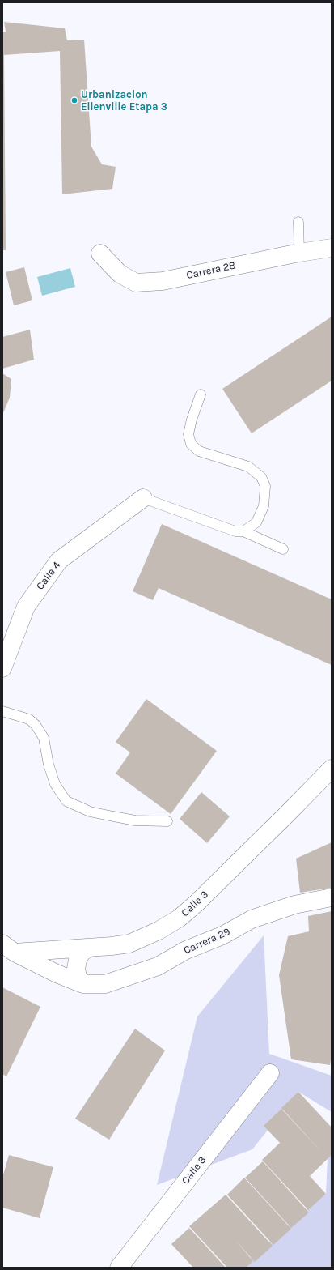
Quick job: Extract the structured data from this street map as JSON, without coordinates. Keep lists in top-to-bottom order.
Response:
{
  "streets": {
    "street": [
      "Carrera 28",
      "Calle 4",
      "Calle 3",
      "Carrera 29"
    ]
  },
  "crossings": [
    ["Calle 3", "Carrera 29"]
  ],
  "places": ["Urbanizacion Ellenville Etapa 3"]
}
